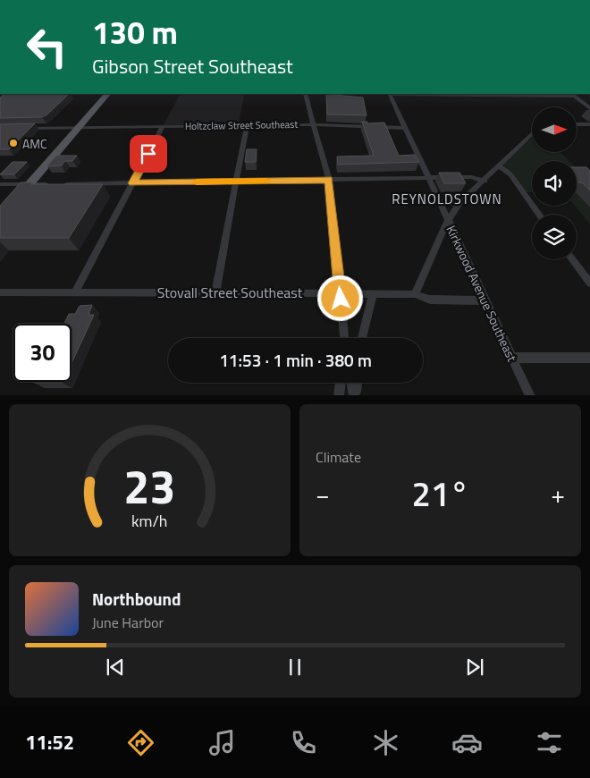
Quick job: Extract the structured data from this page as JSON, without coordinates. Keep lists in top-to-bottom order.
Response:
{
  "streets": {
    "street": ["Holtzclaw Street Southeast", "Stovall Street Southeast", "Kirkwood Avenue Southeast"]
  },
  "crossings": [
    ["Holtzclaw Street Southeast", "Kirkwood Avenue Southeast"],
    ["Stovall Street Southeast", "Kirkwood Avenue Southeast"]
  ],
  "districts": ["REYNOLDSTOWN"],
  "places": ["AMC"],
  "north": "right",
  "page": {
    "turn": ["130 m", "Gibson Street Southeast"],
    "limit": "30",
    "trip": "11:53 · 1 min · 380 m",
    "tile": "Climate",
    "heat": ["−", "21°", "+"],
    "song": ["Northbound", "June Harbor"],
    "tabs": "11:52",
    "gauge": ["23", "km/h"]
  }
}
